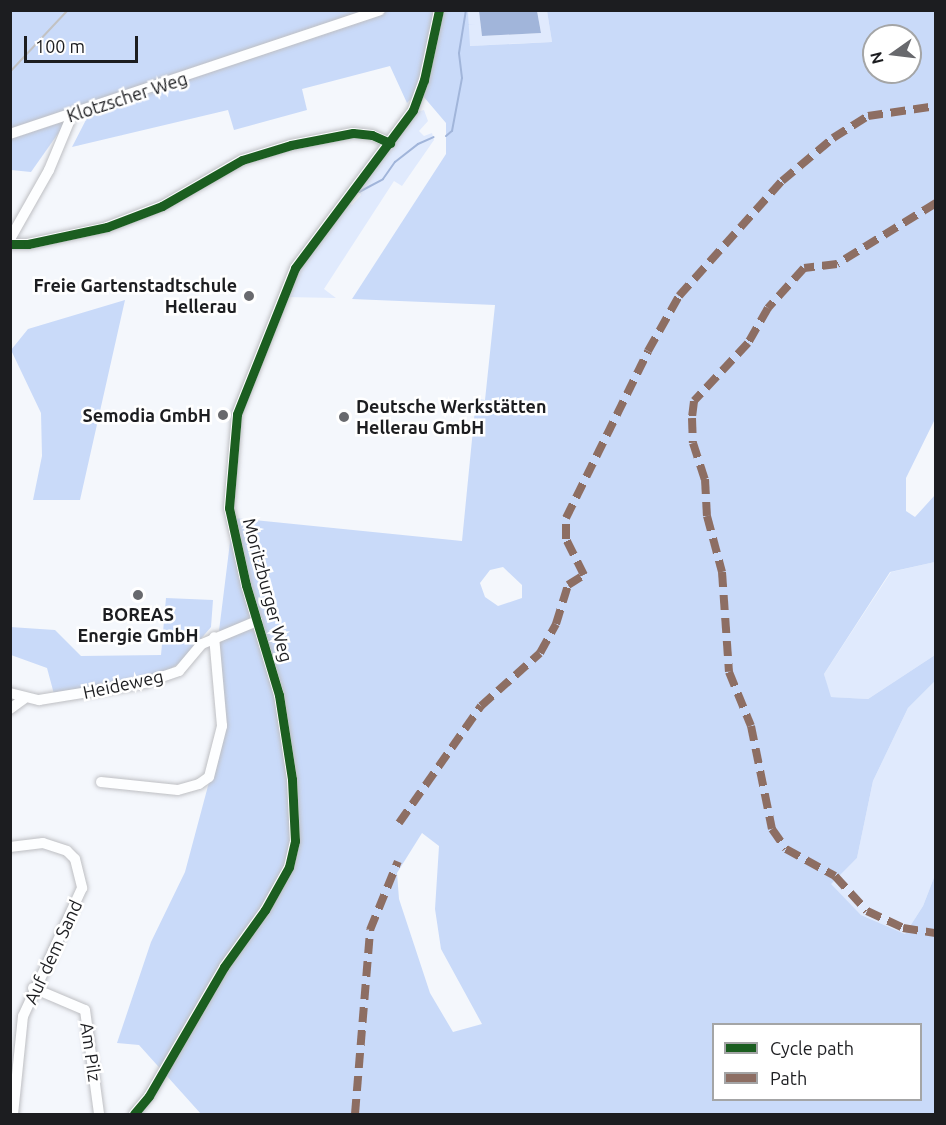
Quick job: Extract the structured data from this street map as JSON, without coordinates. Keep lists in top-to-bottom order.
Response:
{
  "streets": {
    "street": [
      "Klotzscher Weg",
      "Moritzburger Weg",
      "Heideweg",
      "Auf dem Sand",
      "Am Pilz"
    ]
  },
  "crossings": [
    ["Moritzburger Weg", "Heideweg"],
    ["Auf dem Sand", "Am Pilz"]
  ],
  "places": [
    "Freie Gartenstadtschule Hellerau",
    "Semodia GmbH",
    "Deutsche Werkstätten Hellerau GmbH",
    "BOREAS Energie GmbH"
  ],
  "legend": ["Cycle path", "Path"],
  "scale_bar": "100 m",
  "north": "left"
}
